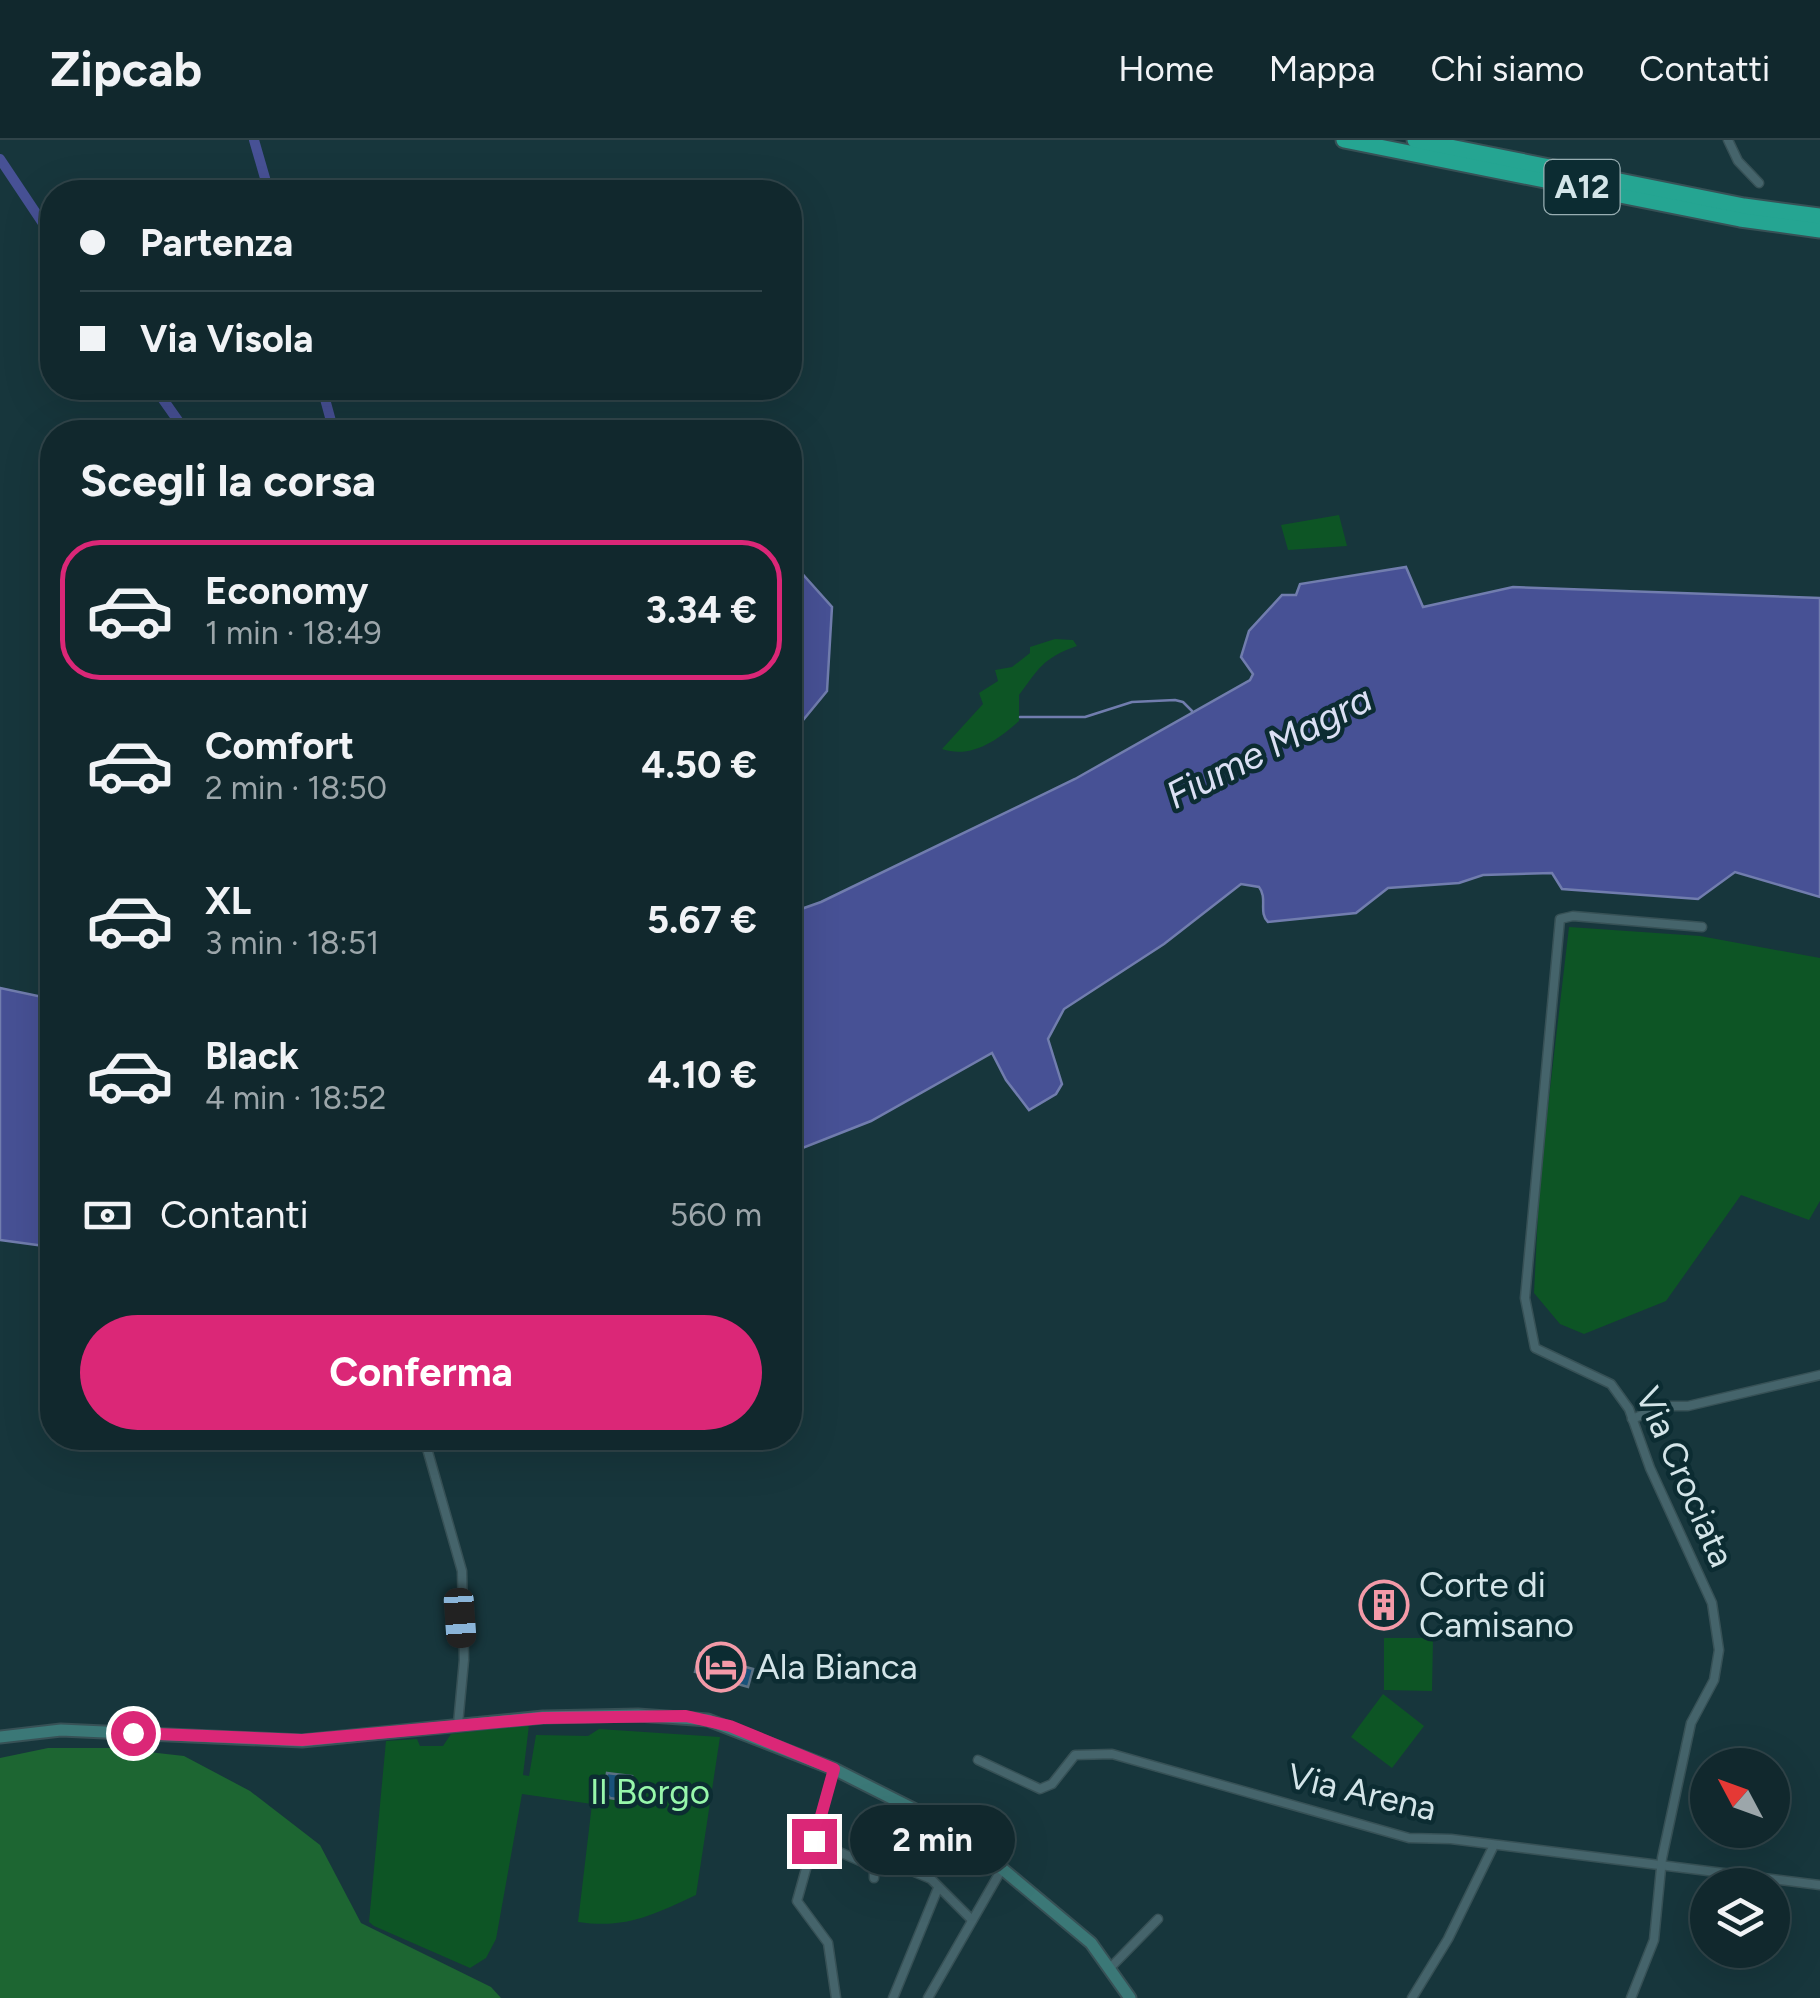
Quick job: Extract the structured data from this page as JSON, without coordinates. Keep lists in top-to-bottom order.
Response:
{
  "streets": {
    "highway": ["A12"],
    "street": ["Via Crociata", "Via Arena"]
  },
  "crossings": [
    ["Via Crociata", "Via Arena"]
  ],
  "water": ["Fiume Magra"],
  "parks": ["Il Borgo"],
  "places": {
    "building": ["Corte di Camisano"],
    "hotel": ["Ala Bianca"]
  },
  "north": "top left",
  "page": {
    "header": "Zipcab",
    "nav": [
      "Home",
      "Mappa",
      "Chi siamo",
      "Contatti"
    ],
    "banner": ["Partenza", "Via Visola"],
    "heading": "Scegli la corsa",
    "list": [
      {
        "name": "Economy",
        "note": "1 min · 18:49",
        "value": "3.34 €"
      },
      {
        "name": "Comfort",
        "note": "2 min · 18:50",
        "value": "4.50 €"
      },
      {
        "name": "XL",
        "note": "3 min · 18:51",
        "value": "5.67 €"
      },
      {
        "name": "Black",
        "note": "4 min · 18:52",
        "value": "4.10 €"
      }
    ],
    "pay": ["Contanti", "560 m"],
    "buttons": "Conferma",
    "bubble": "2 min"
  }
}
